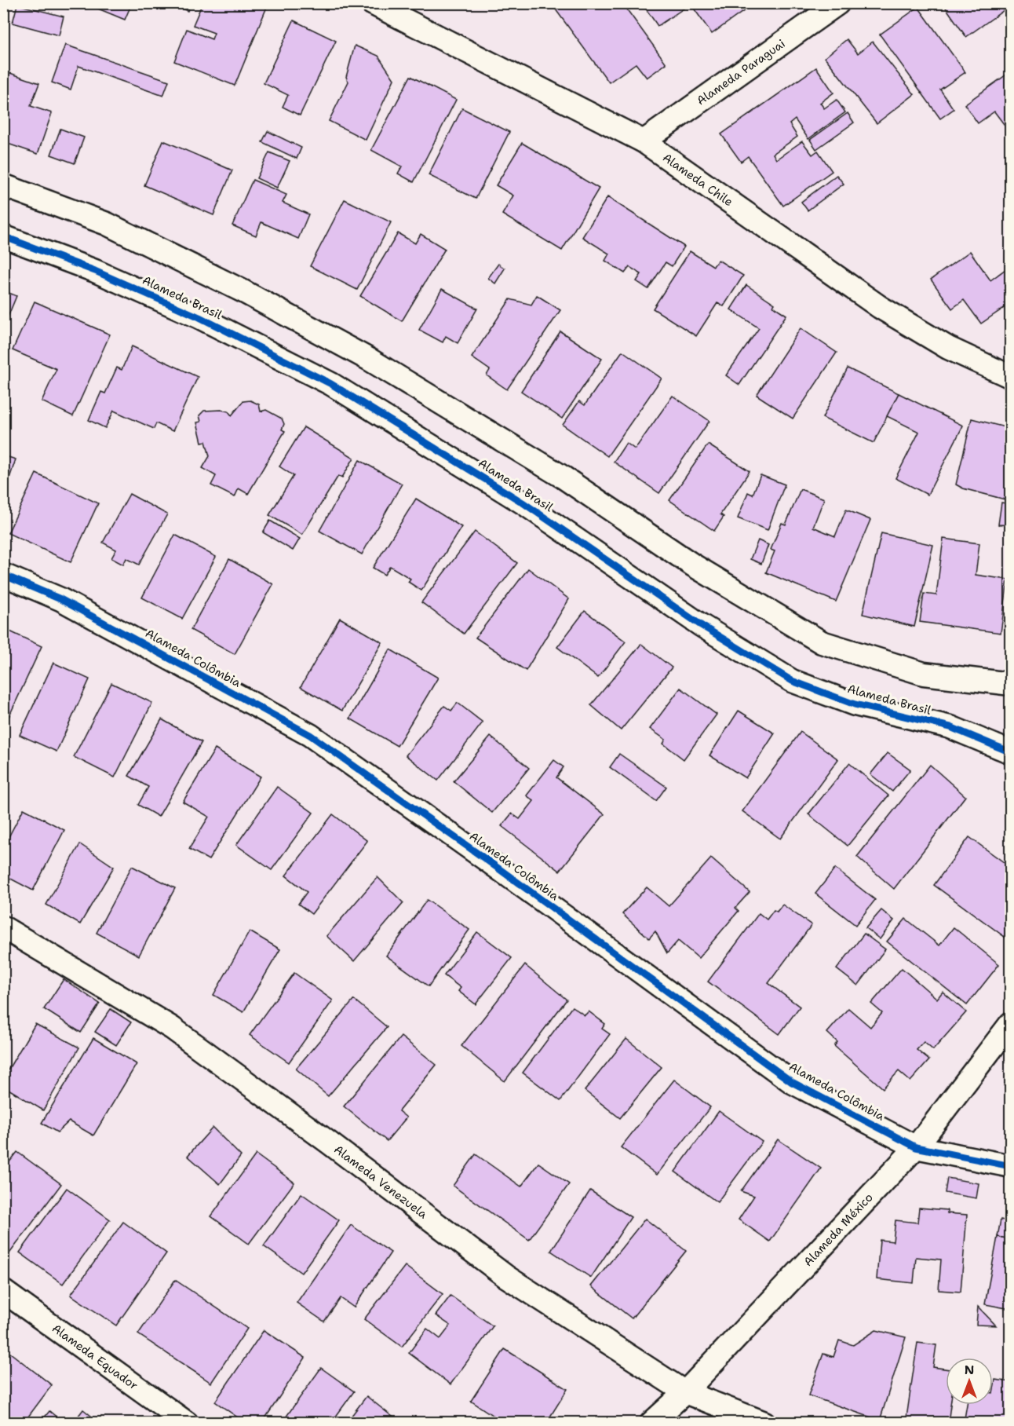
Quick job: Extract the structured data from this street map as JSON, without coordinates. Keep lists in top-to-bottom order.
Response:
{
  "streets": {
    "street": [
      "Alameda Paraguai",
      "Alameda Chile",
      "Alameda Brasil",
      "Alameda Colômbia",
      "Alameda Venezuela",
      "Alameda México",
      "Alameda Equador"
    ]
  },
  "crossings": [
    ["Alameda Paraguai", "Alameda Chile"],
    ["Alameda Colômbia", "Alameda México"],
    ["Alameda Venezuela", "Alameda México"]
  ],
  "north": "top"
}
